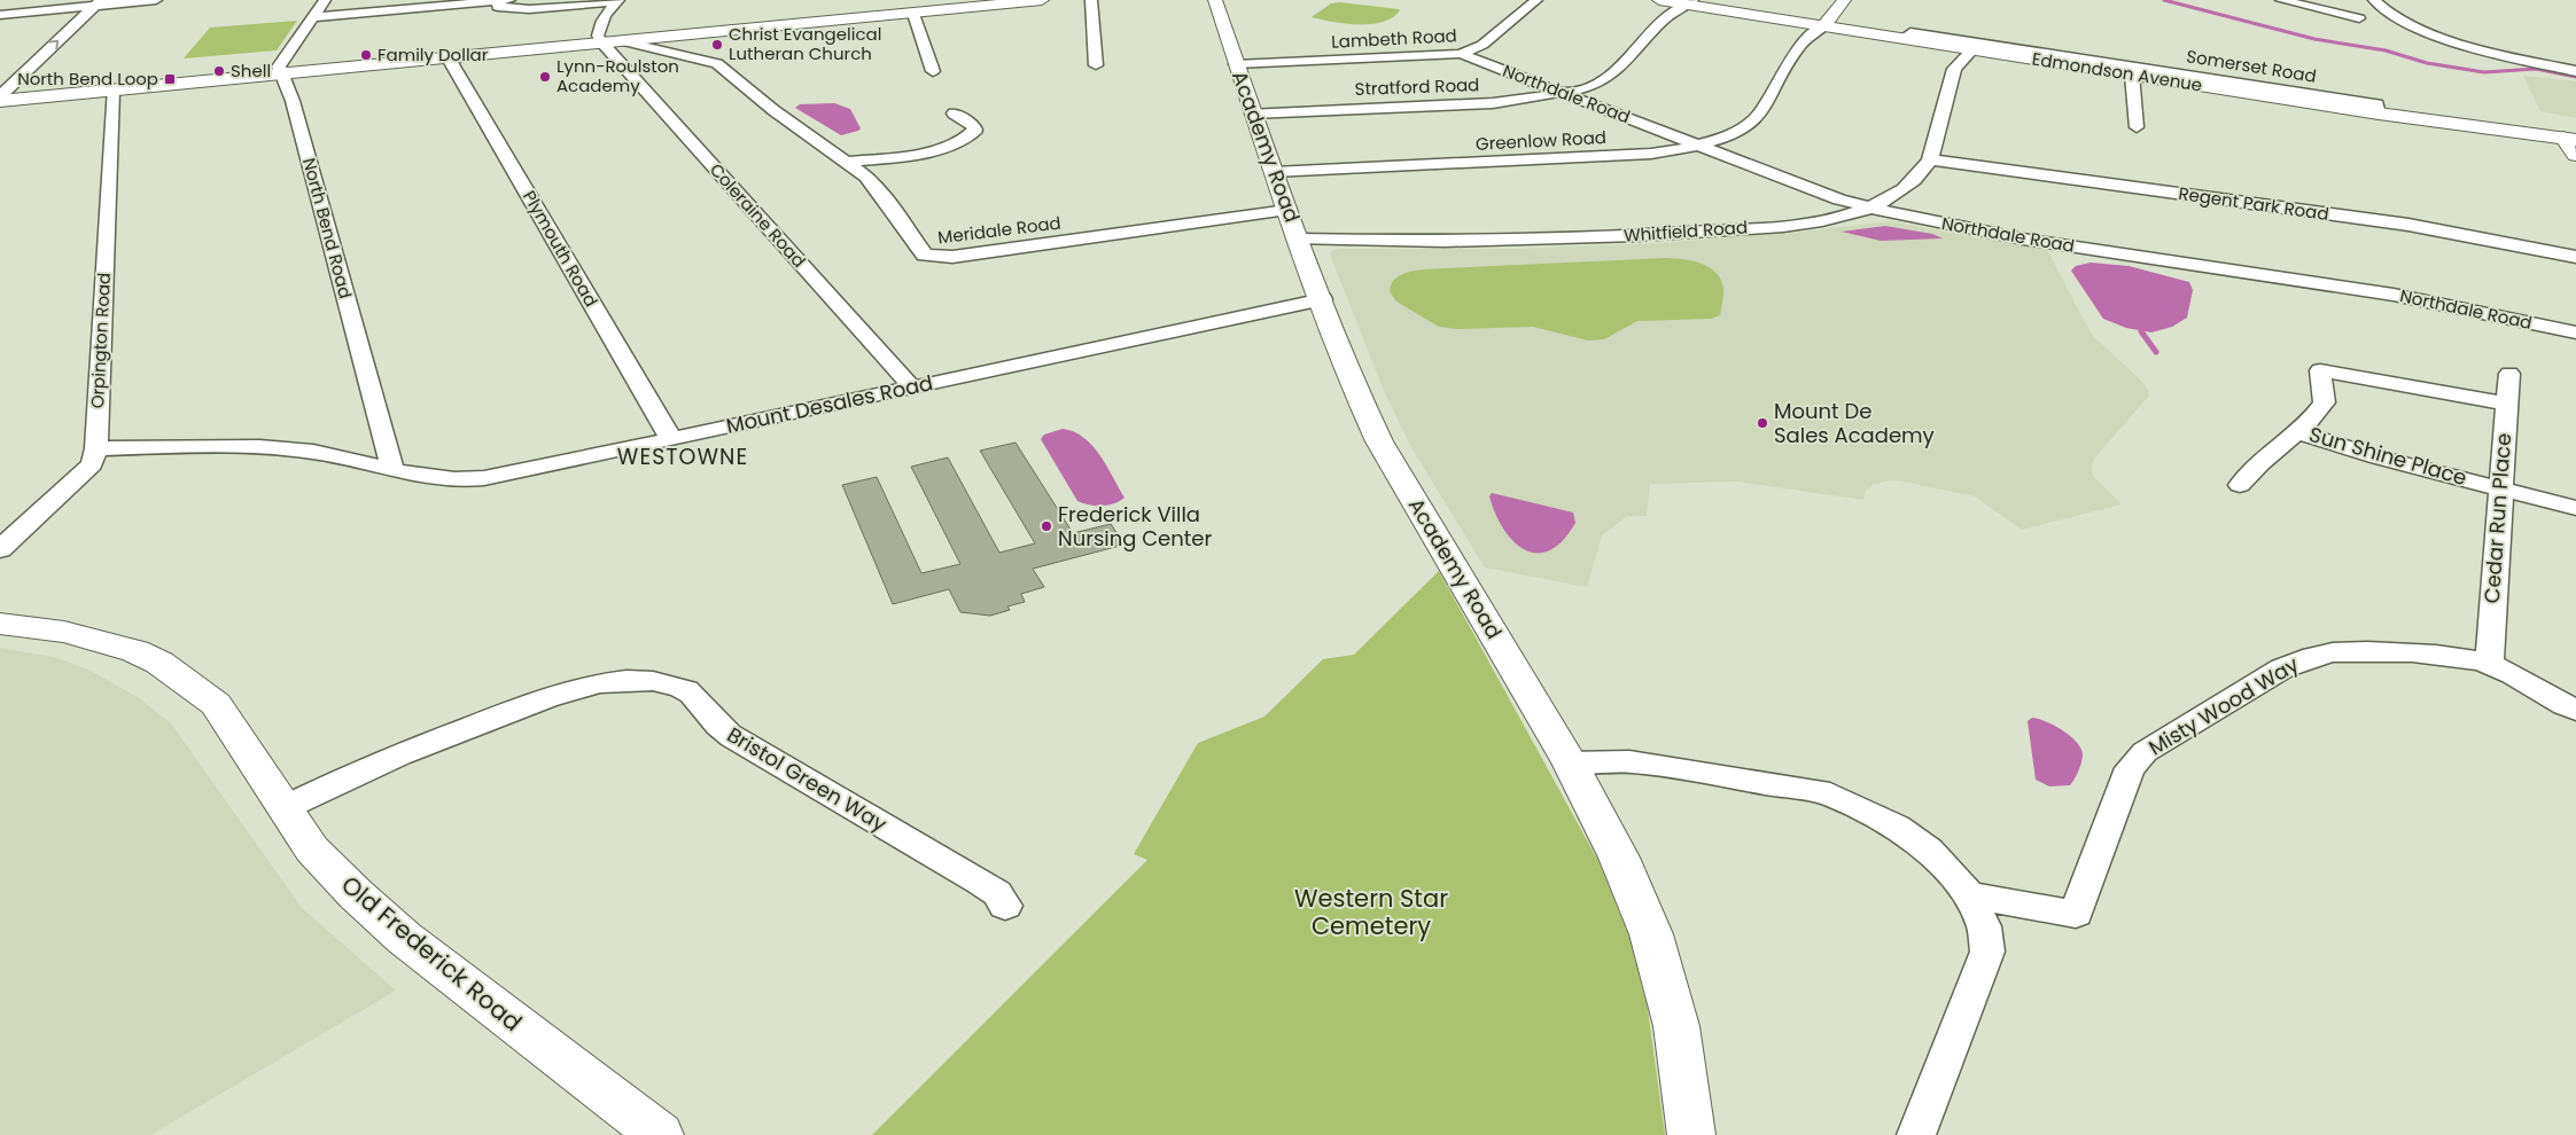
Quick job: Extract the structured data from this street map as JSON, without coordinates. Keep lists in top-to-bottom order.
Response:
{
  "streets": {
    "main road": ["Edmondson Avenue", "Academy Road", "Old Frederick Road"],
    "street": [
      "Lambeth Road",
      "Somerset Road",
      "Stratford Road",
      "Northdale Road",
      "Greenlow Road",
      "Regent Park Road",
      "Coleraine Road",
      "North Bend Road",
      "Meridale Road",
      "Whitfield Road",
      "Plymouth Road",
      "Orpington Road",
      "Mount Desales Road",
      "Sun Shine Place",
      "Cedar Run Place",
      "Misty Wood Way",
      "Bristol Green Way"
    ]
  },
  "crossings": [
    ["Lambeth Road", "Northdale Road"],
    ["Lambeth Road", "Academy Road"],
    ["Somerset Road", "Edmondson Avenue"],
    ["Edmondson Avenue", "Stratford Road"],
    ["Edmondson Avenue", "Greenlow Road"],
    ["Edmondson Avenue", "Whitfield Road"],
    ["Stratford Road", "Northdale Road"],
    ["Stratford Road", "Academy Road"],
    ["Northdale Road", "Greenlow Road"],
    ["Northdale Road", "Whitfield Road"],
    ["Greenlow Road", "Academy Road"],
    ["Academy Road", "Meridale Road"],
    ["Academy Road", "Whitfield Road"],
    ["Academy Road", "Mount Desales Road"],
    ["Regent Park Road", "Whitfield Road"],
    ["Coleraine Road", "Mount Desales Road"],
    ["North Bend Road", "Mount Desales Road"],
    ["Plymouth Road", "Mount Desales Road"],
    ["Orpington Road", "Mount Desales Road"],
    ["Sun Shine Place", "Cedar Run Place"],
    ["Cedar Run Place", "Misty Wood Way"],
    ["Bristol Green Way", "Old Frederick Road"]
  ],
  "districts": ["WESTOWNE"],
  "parks": ["Western Star Cemetery"],
  "places": {
    "other": [
      "Christ Evangelical Lutheran Church",
      "Family Dollar",
      "Shell",
      "Lynn-Roulston Academy",
      "Mount De Sales Academy",
      "Frederick Villa Nursing Center"
    ],
    "transit": ["North Bend Loop"]
  }
}
